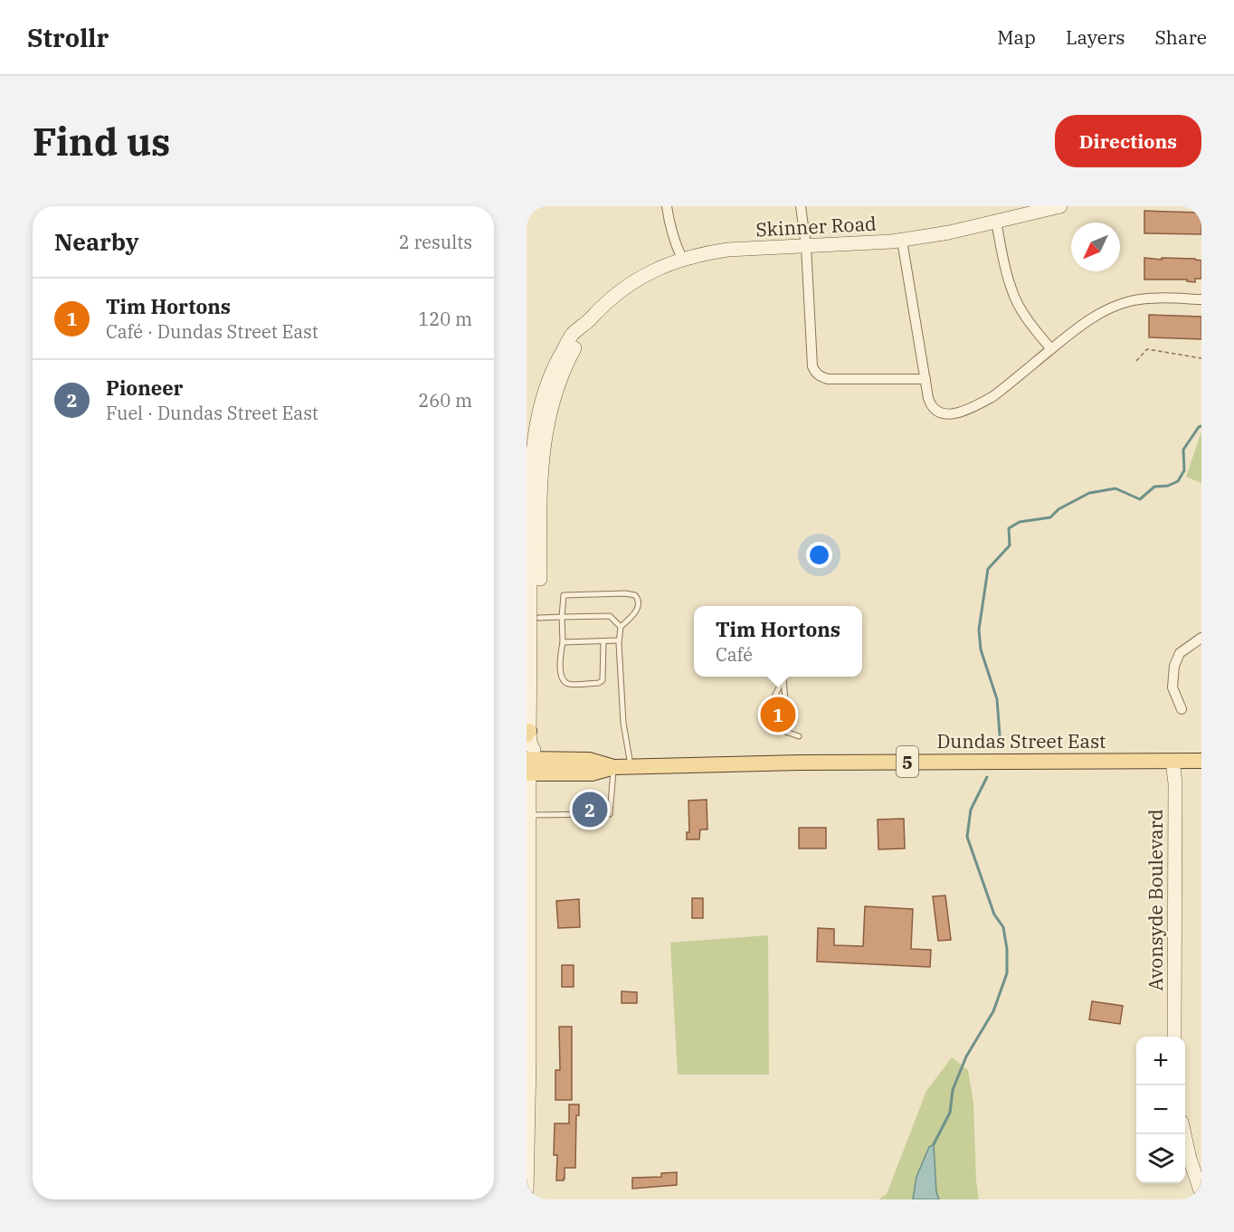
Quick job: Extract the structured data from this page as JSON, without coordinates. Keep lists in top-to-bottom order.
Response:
{
  "streets": {
    "main road": ["Dundas Street East", "5"],
    "street": ["Skinner Road", "Avonsyde Boulevard"]
  },
  "crossings": [
    ["Skinner Road", "Dundas Street East"],
    ["Dundas Street East", "Avonsyde Boulevard"]
  ],
  "north": "bottom left",
  "page": {
    "header": "Strollr",
    "nav": ["Map", "Layers", "Share"],
    "buttons": "Directions",
    "title": "Find us",
    "heading": ["Nearby", "2 results"],
    "list": [
      {
        "mark": "1",
        "name": "Tim Hortons",
        "note": "Café · Dundas Street East",
        "value": "120 m"
      },
      {
        "mark": "2",
        "name": "Pioneer",
        "note": "Fuel · Dundas Street East",
        "value": "260 m"
      }
    ],
    "popup": ["Tim Hortons", "Café"],
    "pins": ["1", "2"],
    "map_buttons": ["+", "−"]
  }
}
